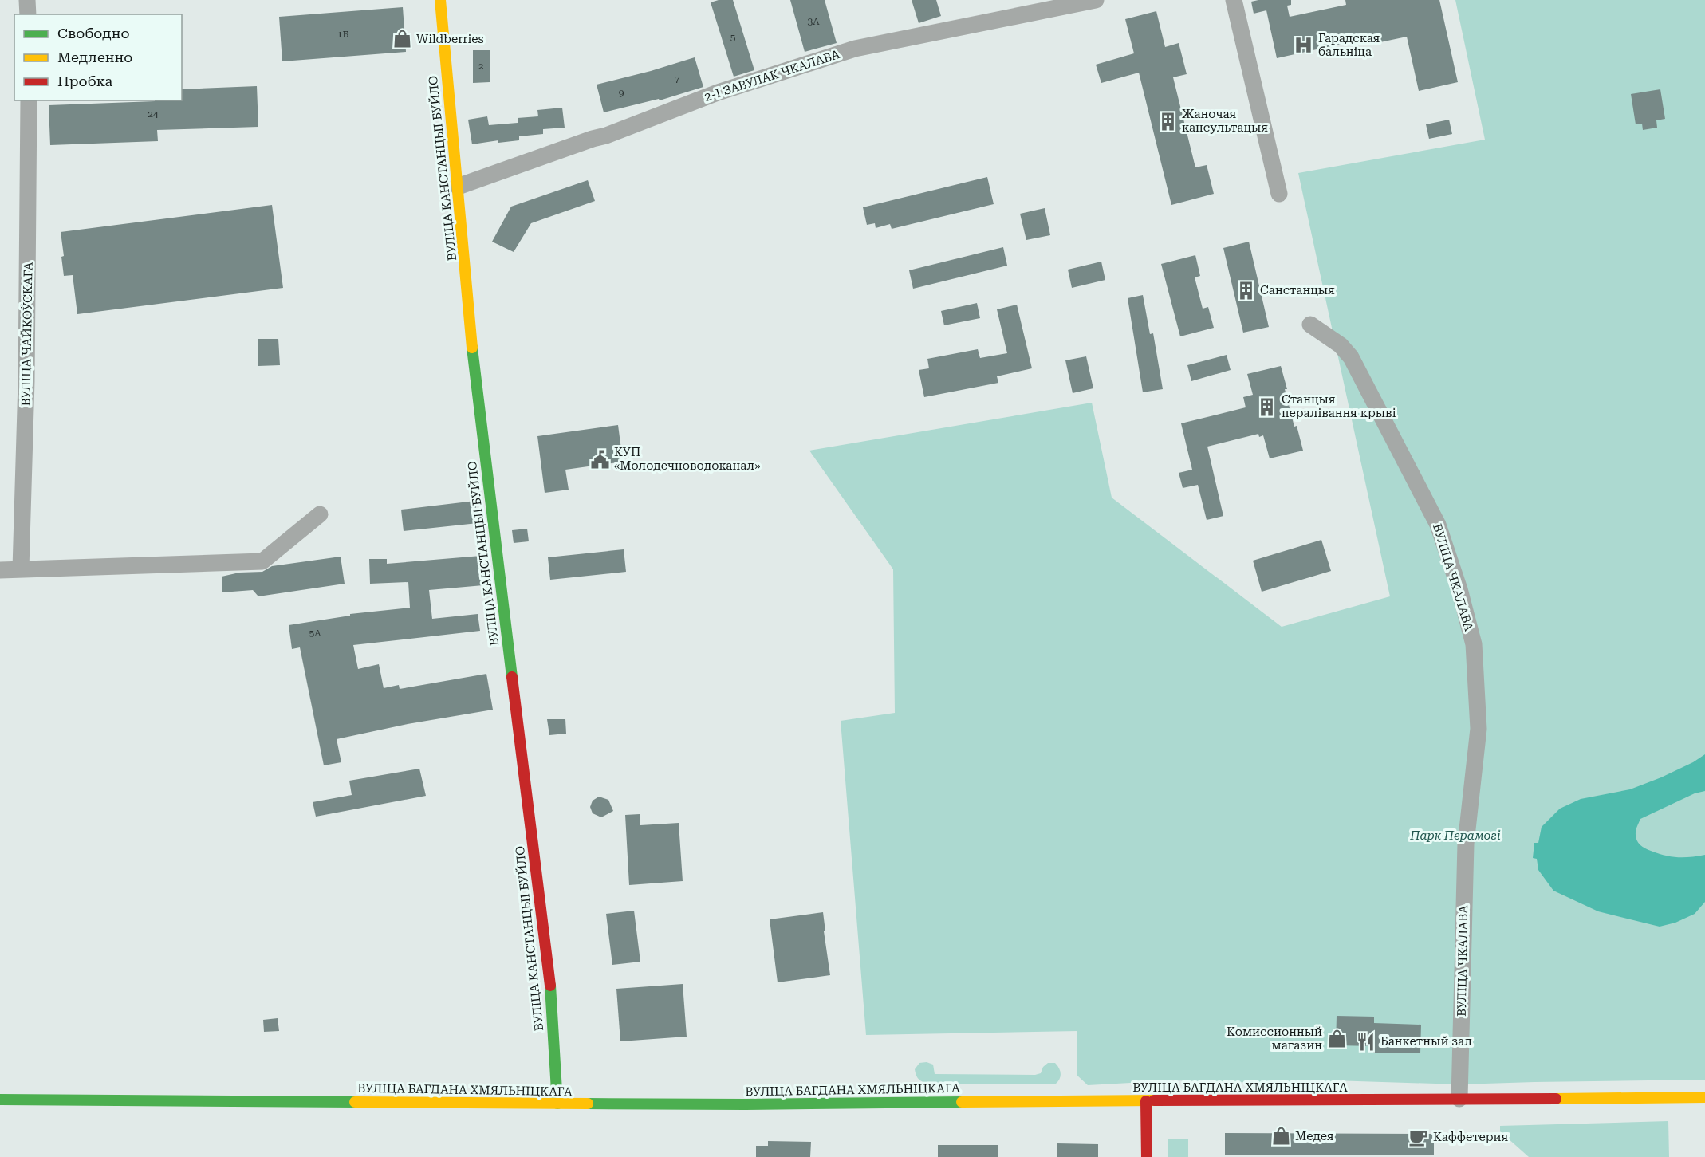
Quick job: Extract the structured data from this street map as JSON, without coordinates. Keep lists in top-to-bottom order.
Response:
{
  "streets": {
    "street": [
      "2-І ЗАВУЛАК ЧКАЛАВА",
      "ВУЛІЦА КАНСТАНЦЫІ БУЙЛО",
      "ВУЛІЦА ЧАЙКОЎСКАГА",
      "ВУЛІЦА ЧКАЛАВА",
      "ВУЛІЦА БАГДАНА ХМЯЛЬНІЦКАГА"
    ]
  },
  "crossings": [
    ["2-І ЗАВУЛАК ЧКАЛАВА", "ВУЛІЦА КАНСТАНЦЫІ БУЙЛО"],
    ["ВУЛІЦА КАНСТАНЦЫІ БУЙЛО", "ВУЛІЦА БАГДАНА ХМЯЛЬНІЦКАГА"],
    ["ВУЛІЦА ЧКАЛАВА", "ВУЛІЦА БАГДАНА ХМЯЛЬНІЦКАГА"]
  ],
  "parks": ["Парк Перамогі"],
  "places": {
    "shop": ["Wildberries", "Комиссионный магазин", "Медея"],
    "hospital": ["Гарадская бальніца"],
    "building": ["Жаночая кансультацыя", "Санстанцыя", "Станцыя пералівання крыві"],
    "public building": ["КУП «Молодечноводоканал»"],
    "restaurant": ["Банкетный зал"],
    "cafe": ["Каффетерия"]
  },
  "house_numbers": [
    "3А",
    "1Б",
    "5",
    "2",
    "7",
    "9",
    "24",
    "5А"
  ],
  "legend": ["Свободно", "Медленно", "Пробка"]
}
